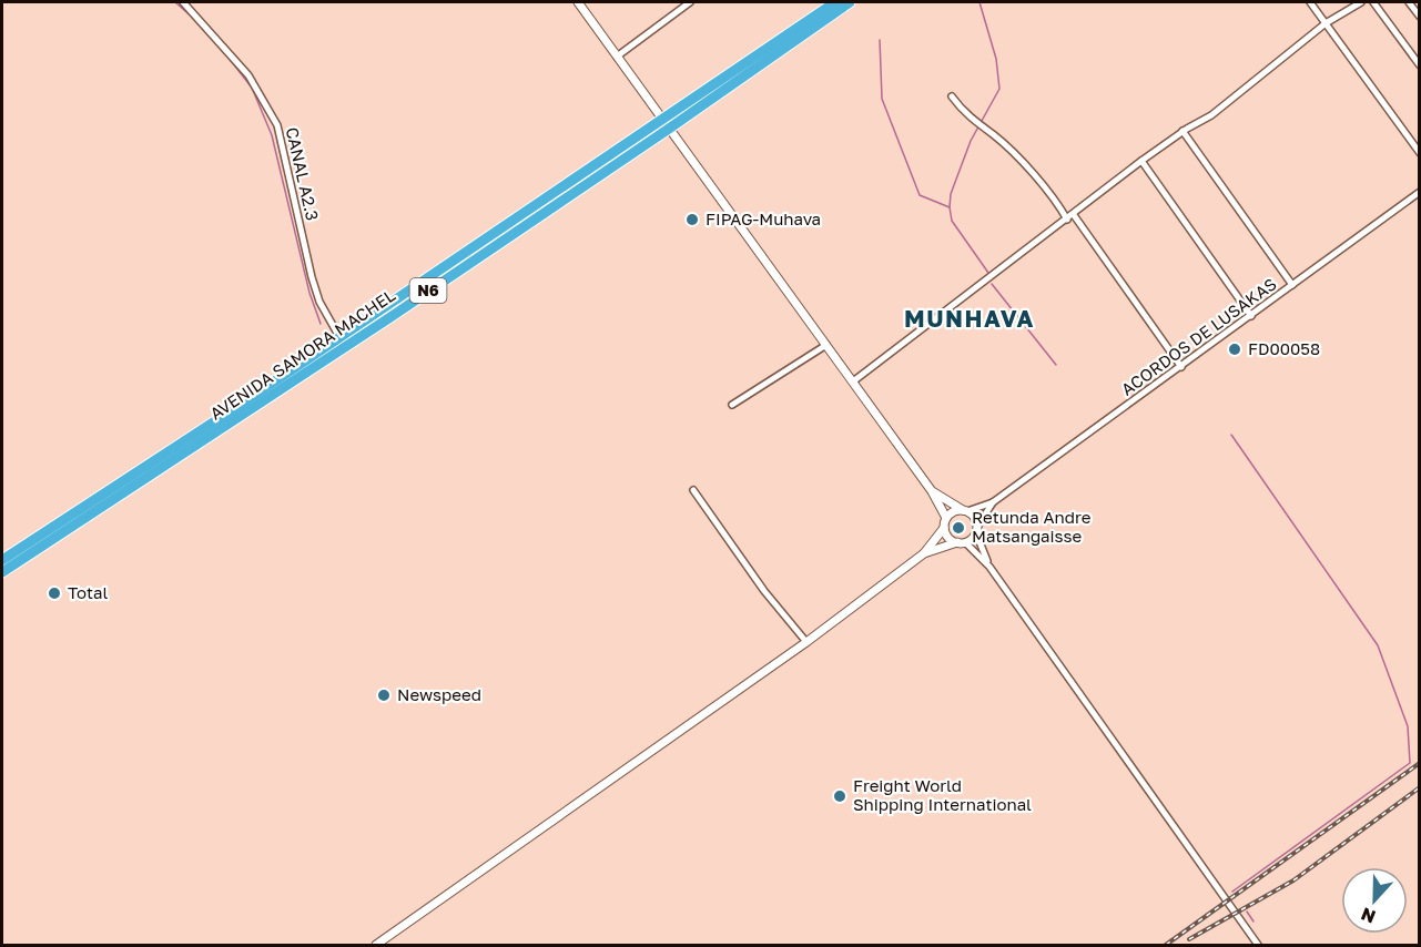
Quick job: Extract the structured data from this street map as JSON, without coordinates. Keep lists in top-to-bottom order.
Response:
{
  "streets": {
    "highway": ["N6", "AVENIDA SAMORA MACHEL"],
    "street": ["CANAL A2.3", "ACORDOS DE LUSAKAS"]
  },
  "crossings": [
    ["CANAL A2.3", "AVENIDA SAMORA MACHEL"]
  ],
  "districts": ["MUNHAVA"],
  "places": [
    "FIPAG-Muhava",
    "FD00058",
    "Retunda Andre Matsangaisse",
    "Total",
    "Newspeed",
    "Freight World Shipping International"
  ],
  "north": "bottom"
}
